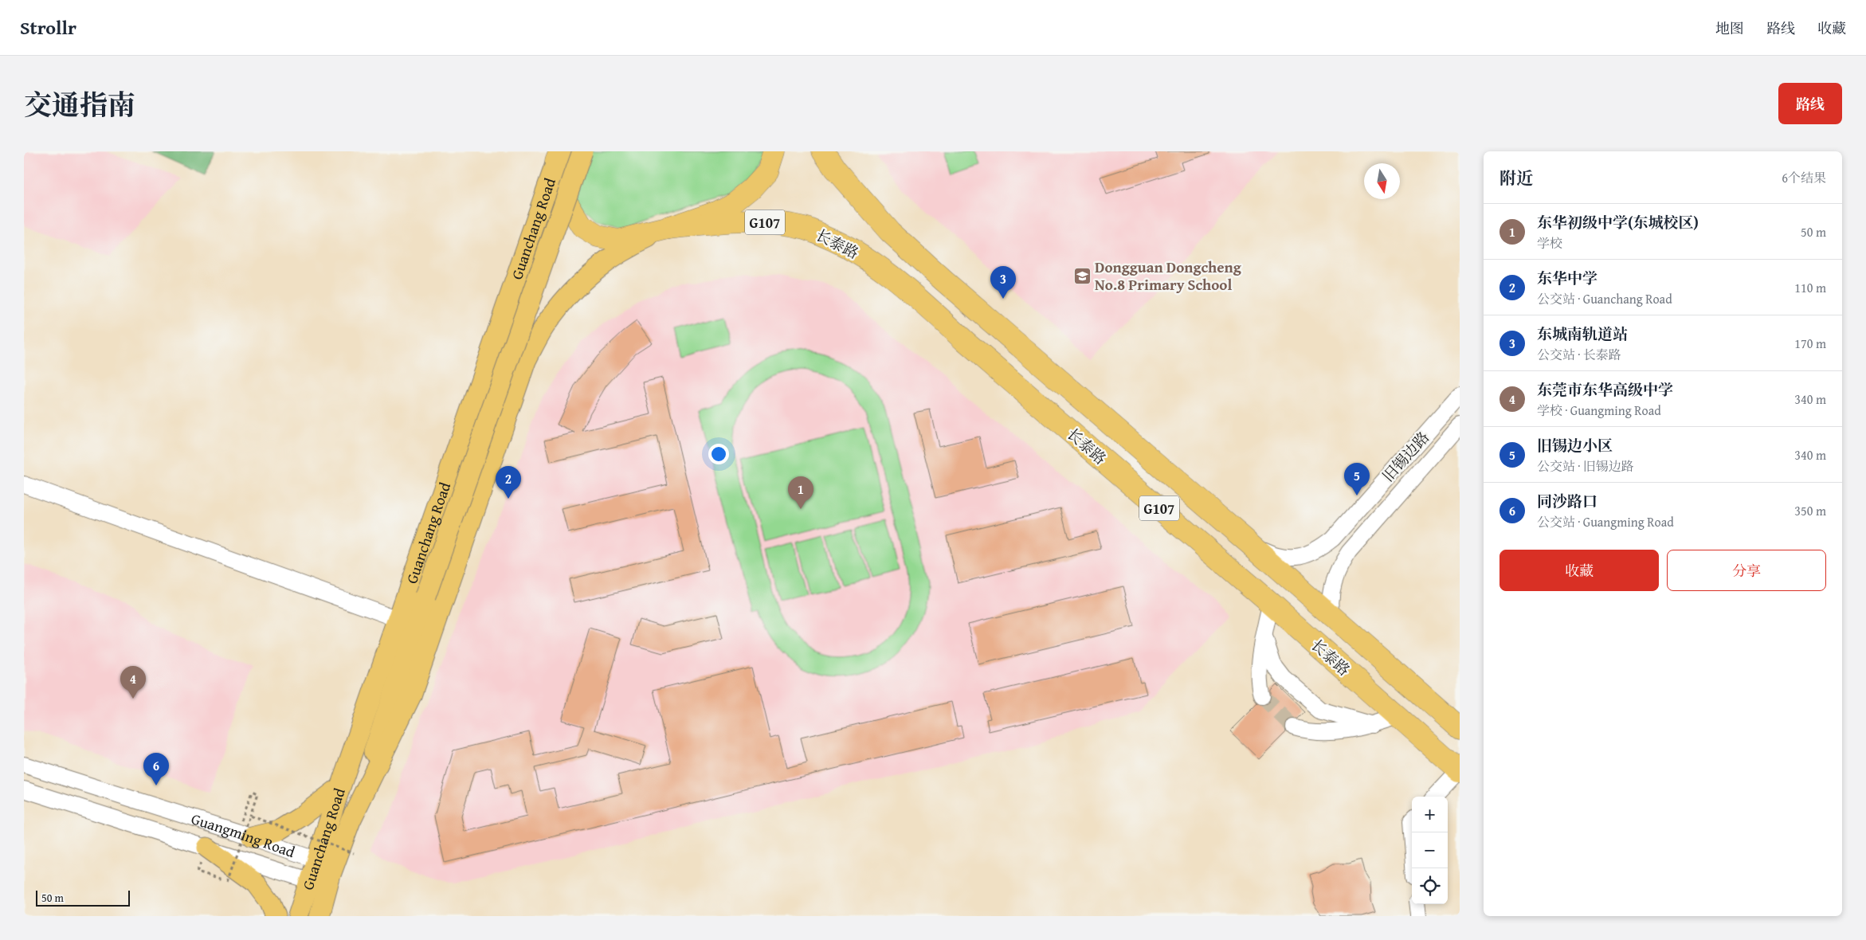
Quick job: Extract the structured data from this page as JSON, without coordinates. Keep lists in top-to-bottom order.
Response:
{
  "streets": {
    "highway": ["G107", "长泰路"],
    "main road": ["Guanchang Road"],
    "street": ["旧锡边路", "Guangming Road"]
  },
  "crossings": [
    ["G107", "Guanchang Road"],
    ["G107", "长泰路"],
    ["G107", "旧锡边路"],
    ["Guanchang Road", "长泰路"],
    ["Guanchang Road", "Guangming Road"]
  ],
  "places": {
    "school or university": ["Dongguan Dongcheng No.8 Primary School"]
  },
  "scale_bar": "50 m",
  "north": "bottom",
  "page": {
    "header": "Strollr",
    "nav": ["地图", "路线", "收藏"],
    "title": "交通指南",
    "buttons": [
      "路线",
      ["收藏", "分享"]
    ],
    "heading": ["附近", "6个结果"],
    "list": [
      {
        "mark": "1",
        "name": "东华初级中学(东城校区)",
        "note": "学校",
        "value": "50 m"
      },
      {
        "mark": "2",
        "name": "东华中学",
        "note": "公交站 · Guanchang Road",
        "value": "110 m"
      },
      {
        "mark": "3",
        "name": "东城南轨道站",
        "note": "公交站 · 长泰路",
        "value": "170 m"
      },
      {
        "mark": "4",
        "name": "东莞市东华高级中学",
        "note": "学校 · Guangming Road",
        "value": "340 m"
      },
      {
        "mark": "5",
        "name": "旧锡边小区",
        "note": "公交站 · 旧锡边路",
        "value": "340 m"
      },
      {
        "mark": "6",
        "name": "同沙路口",
        "note": "公交站 · Guangming Road",
        "value": "350 m"
      }
    ],
    "pins": [
      "3",
      "5",
      "2",
      "1",
      "4",
      "6"
    ],
    "map_buttons": ["+", "−"],
    "scale": "50 m"
  }
}
